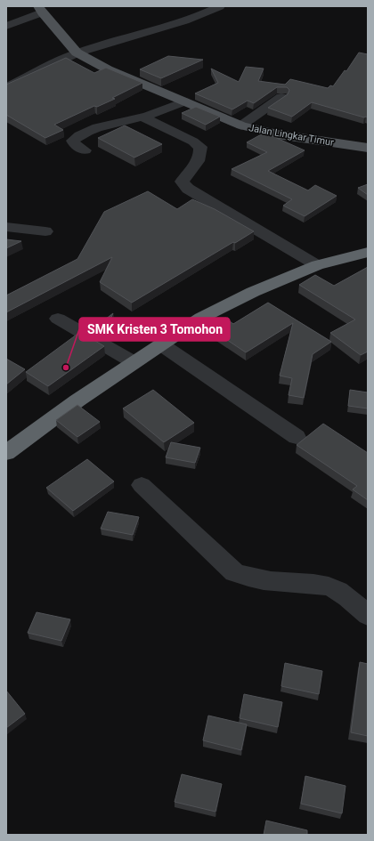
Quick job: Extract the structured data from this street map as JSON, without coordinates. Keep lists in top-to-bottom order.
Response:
{
  "streets": {
    "main road": ["Jalan Lingkar Timur"]
  },
  "places": ["SMK Kristen 3 Tomohon"]
}
